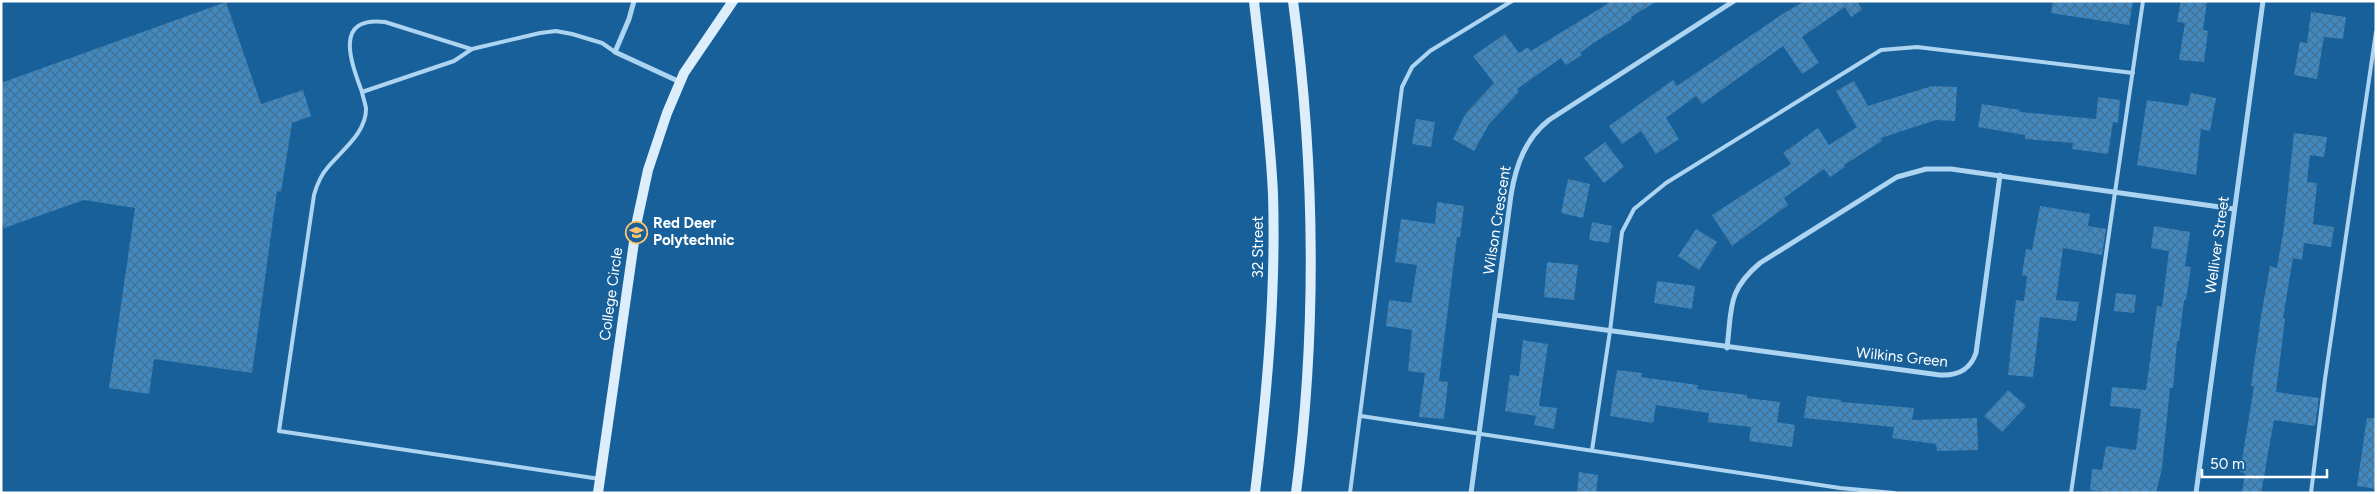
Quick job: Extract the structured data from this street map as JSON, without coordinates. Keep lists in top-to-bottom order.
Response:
{
  "streets": {
    "main road": ["32 Street", "College Circle"],
    "street": ["Wilson Crescent", "Welliver Street", "Wilkins Green"]
  },
  "crossings": [
    ["Wilson Crescent", "Wilkins Green"]
  ],
  "places": {
    "school or university": ["Red Deer Polytechnic"]
  },
  "scale_bar": "50 m"
}
